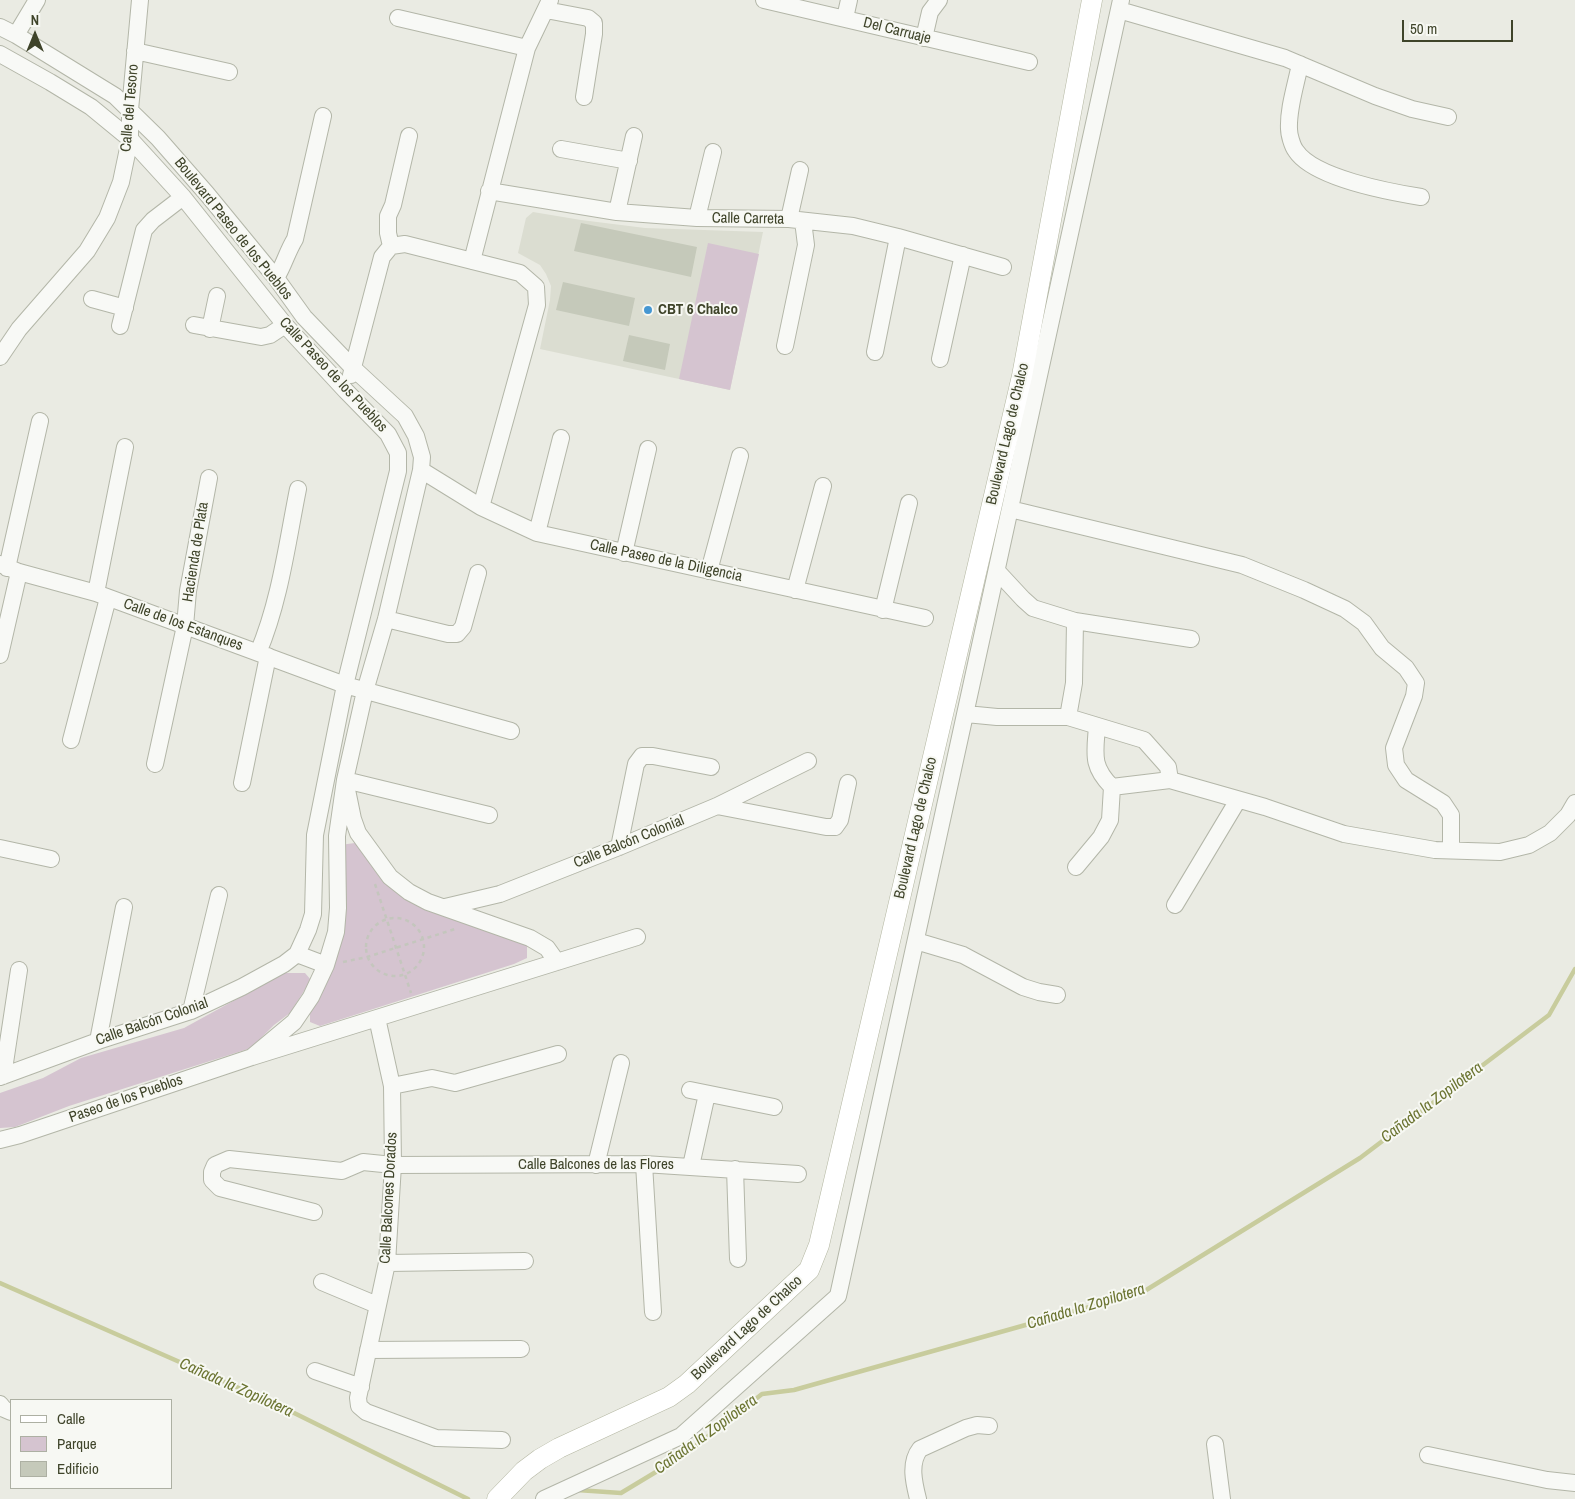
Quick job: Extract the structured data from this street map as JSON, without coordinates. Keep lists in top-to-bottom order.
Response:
{
  "streets": {
    "main road": ["Boulevard Lago de Chalco"],
    "street": [
      "Del Carruaje",
      "Calle del Tesoro",
      "Calle Carreta",
      "Boulevard Paseo de los Pueblos",
      "Calle Paseo de los Pueblos",
      "Hacienda de Plata",
      "Calle Paseo de la Diligencia",
      "Calle de los Estanques",
      "Calle Balcón Colonial",
      "Paseo de los Pueblos",
      "Calle Balcones de las Flores",
      "Calle Balcones Dorados"
    ]
  },
  "crossings": [
    ["Calle del Tesoro", "Boulevard Paseo de los Pueblos"],
    ["Calle del Tesoro", "Calle Paseo de los Pueblos"],
    ["Boulevard Paseo de los Pueblos", "Calle Paseo de la Diligencia"],
    ["Calle Paseo de los Pueblos", "Calle de los Estanques"],
    ["Calle Paseo de los Pueblos", "Calle Balcón Colonial"],
    ["Hacienda de Plata", "Calle de los Estanques"],
    ["Calle Balcones de las Flores", "Calle Balcones Dorados"]
  ],
  "water": ["Cañada la Zopilotera"],
  "places": ["CBT 6 Chalco"],
  "legend": ["Calle", "Parque", "Edificio"],
  "scale_bar": "50 m",
  "north": "top"
}
